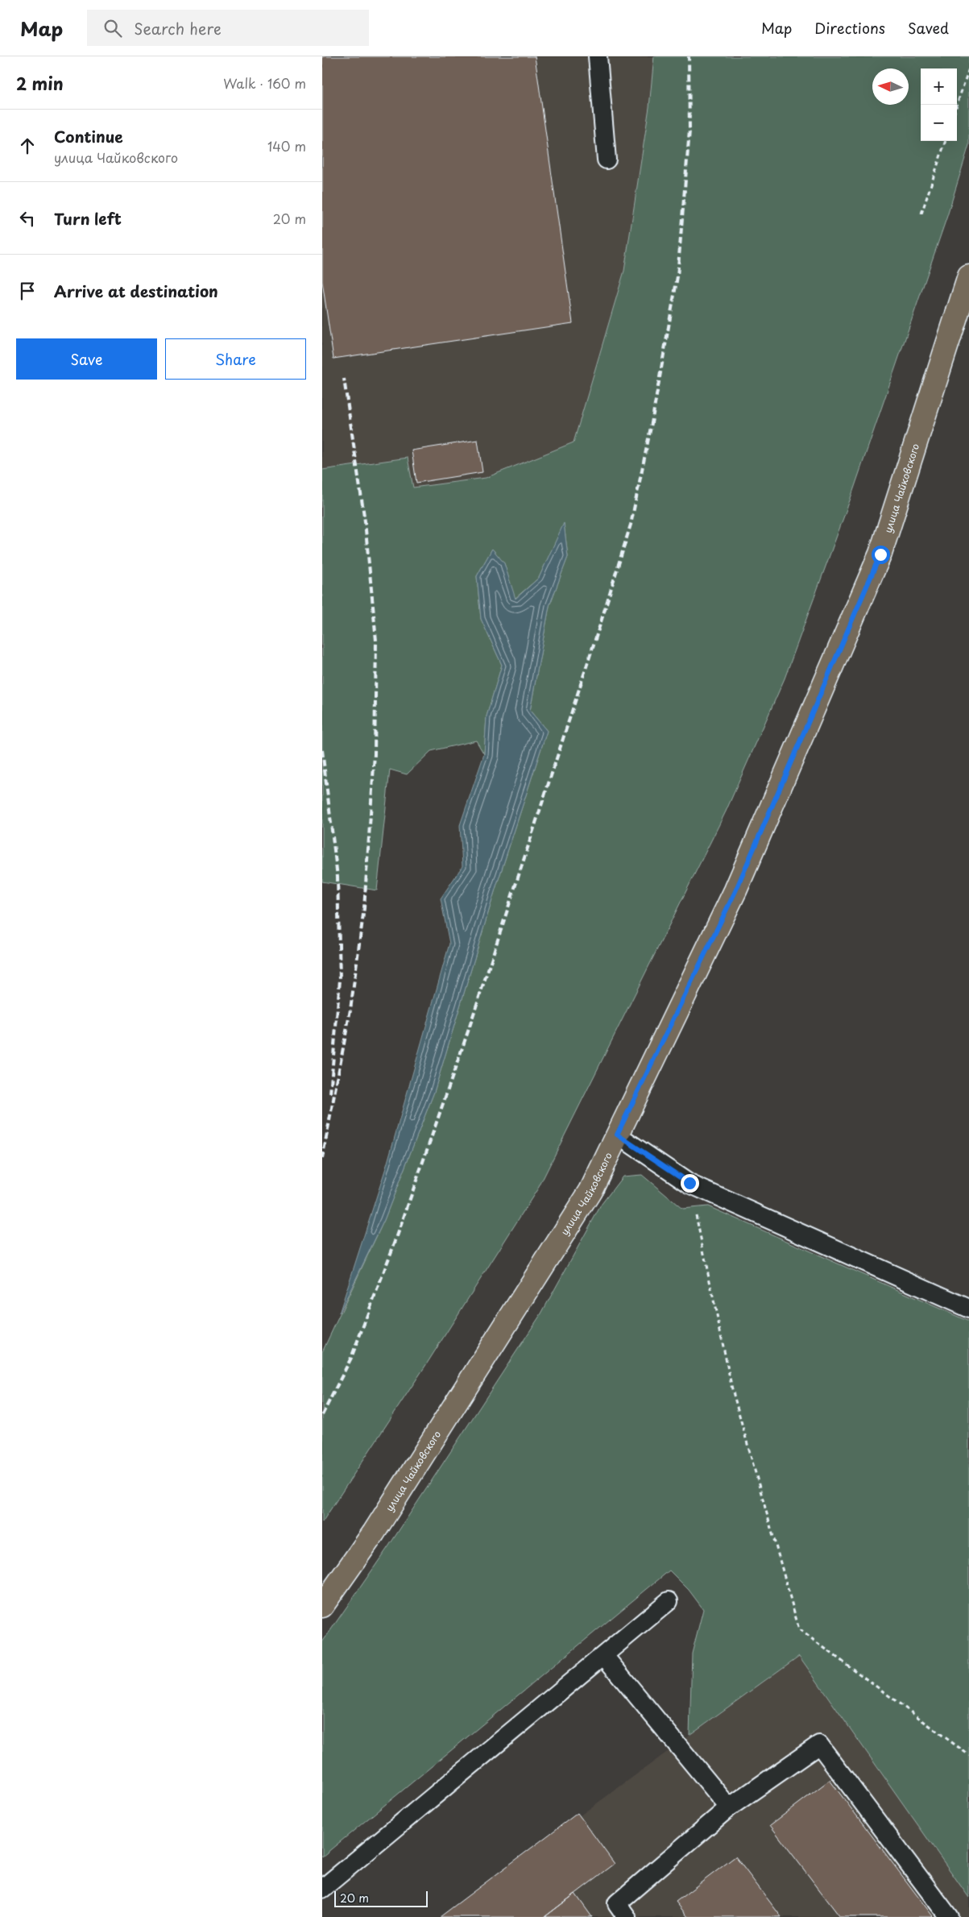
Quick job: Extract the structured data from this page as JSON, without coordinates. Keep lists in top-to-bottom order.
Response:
{
  "streets": {
    "main road": ["улица Чайковского"]
  },
  "scale_bar": "20 m",
  "north": "left",
  "page": {
    "header": "Map",
    "search": "Search here",
    "nav": ["Map", "Directions", "Saved"],
    "heading": ["2 min", "Walk · 160 m"],
    "map_buttons": ["+", "−"],
    "list": [
      ["Continue", "улица Чайковского", "140 m"],
      ["Turn left", "20 m"],
      "Arrive at destination"
    ],
    "buttons": ["Save", "Share"],
    "scale": "20 m"
  }
}
